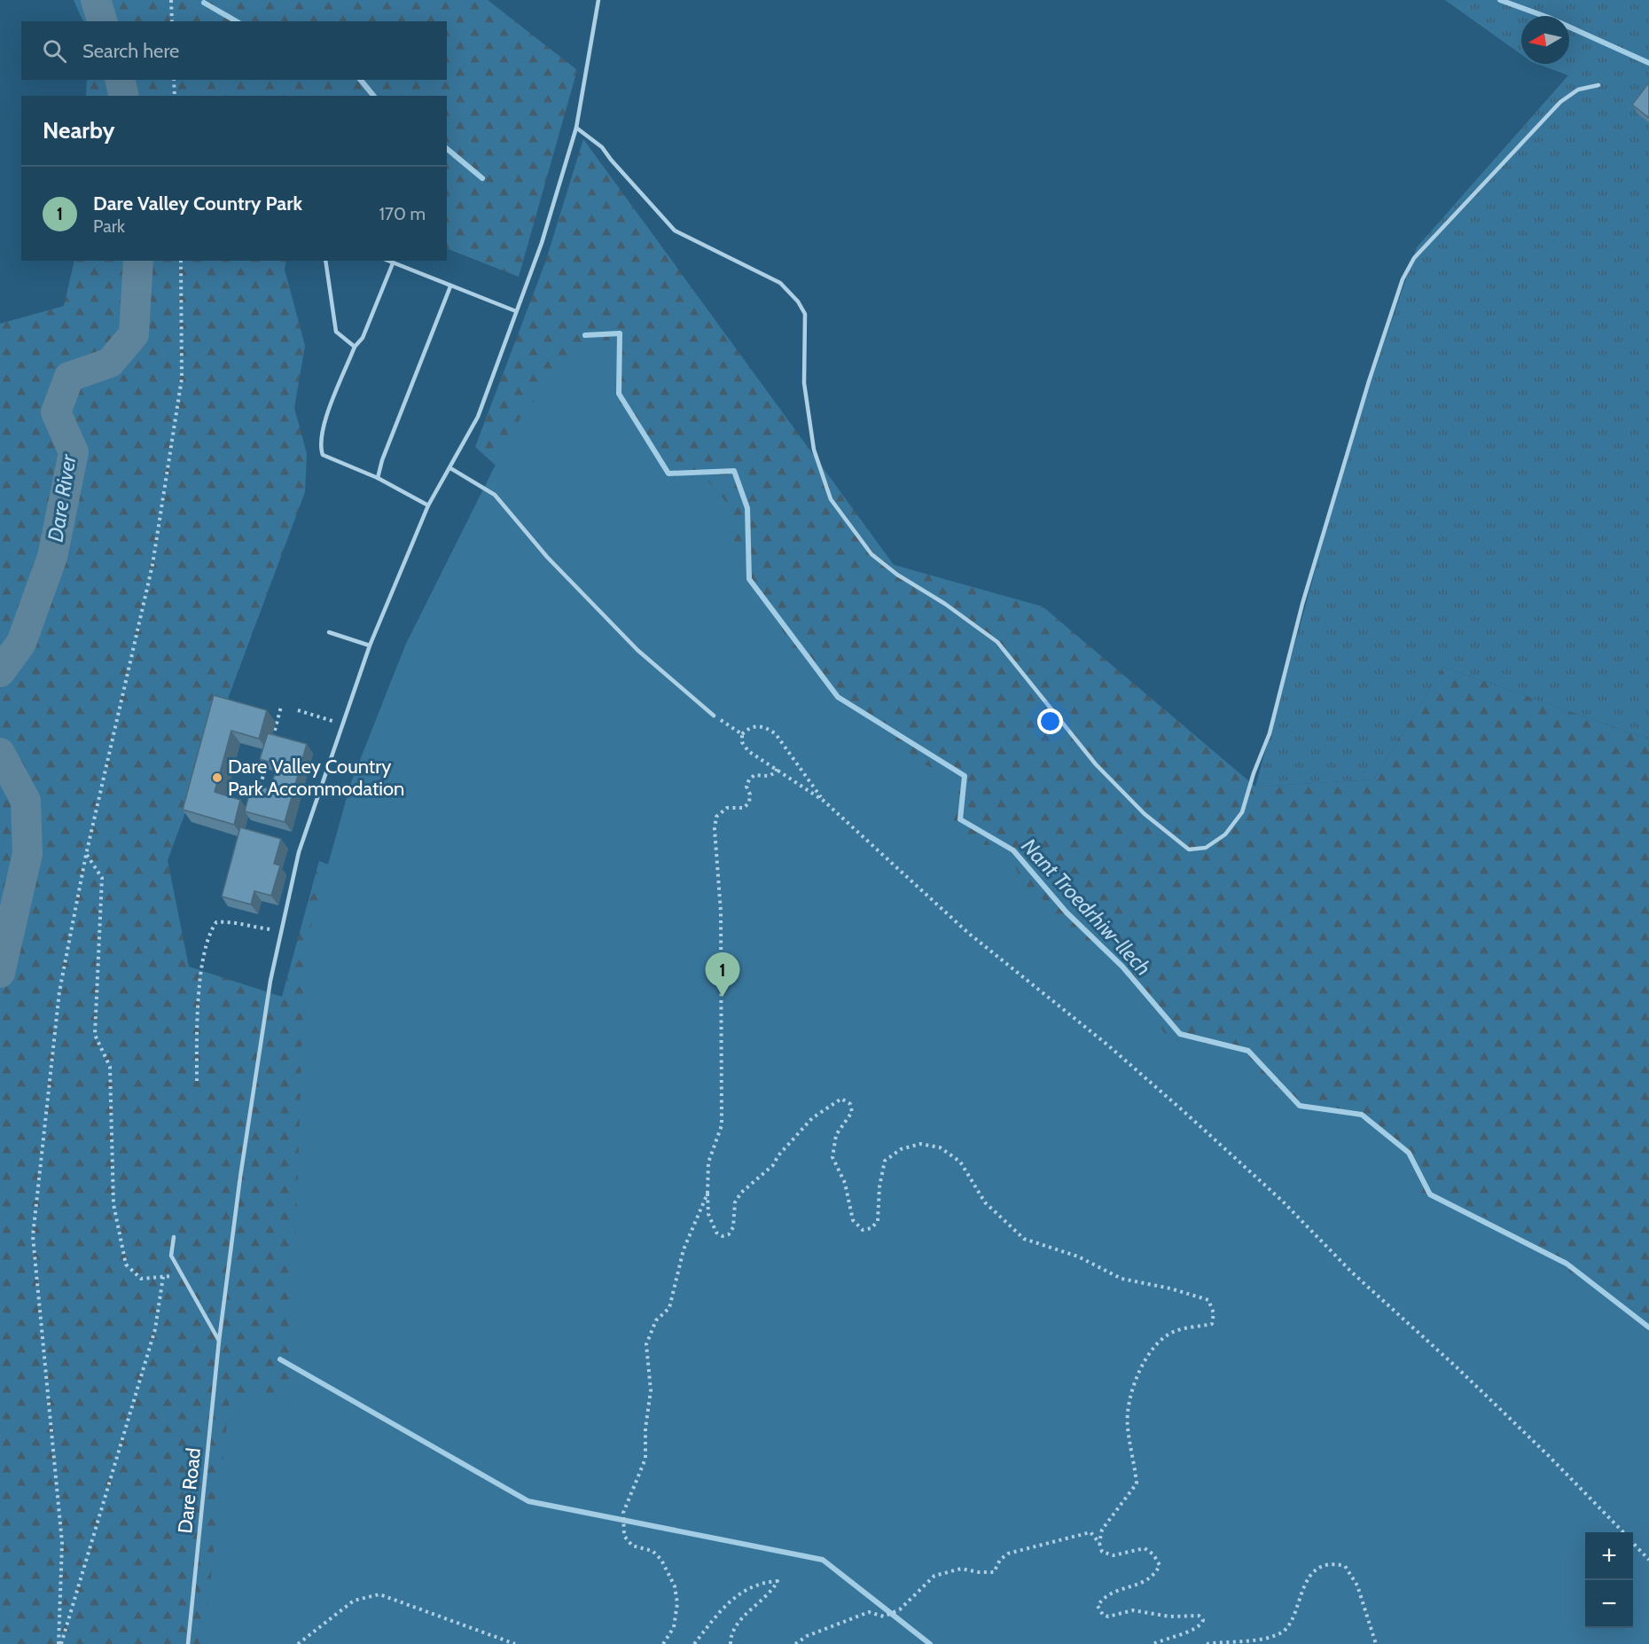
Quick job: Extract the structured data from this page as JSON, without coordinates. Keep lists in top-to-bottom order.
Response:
{
  "streets": {
    "lane": ["Dare Road"]
  },
  "water": ["Dare River", "Nant Troedrhiw-llech"],
  "places": ["Dare Valley Country Park Accommodation"],
  "north": "left",
  "page": {
    "search": "Search here",
    "heading": "Nearby",
    "list": [
      {
        "mark": "1",
        "name": "Dare Valley Country Park",
        "note": "Park",
        "value": "170 m"
      }
    ],
    "pins": "1",
    "map_buttons": ["+", "−"]
  }
}
